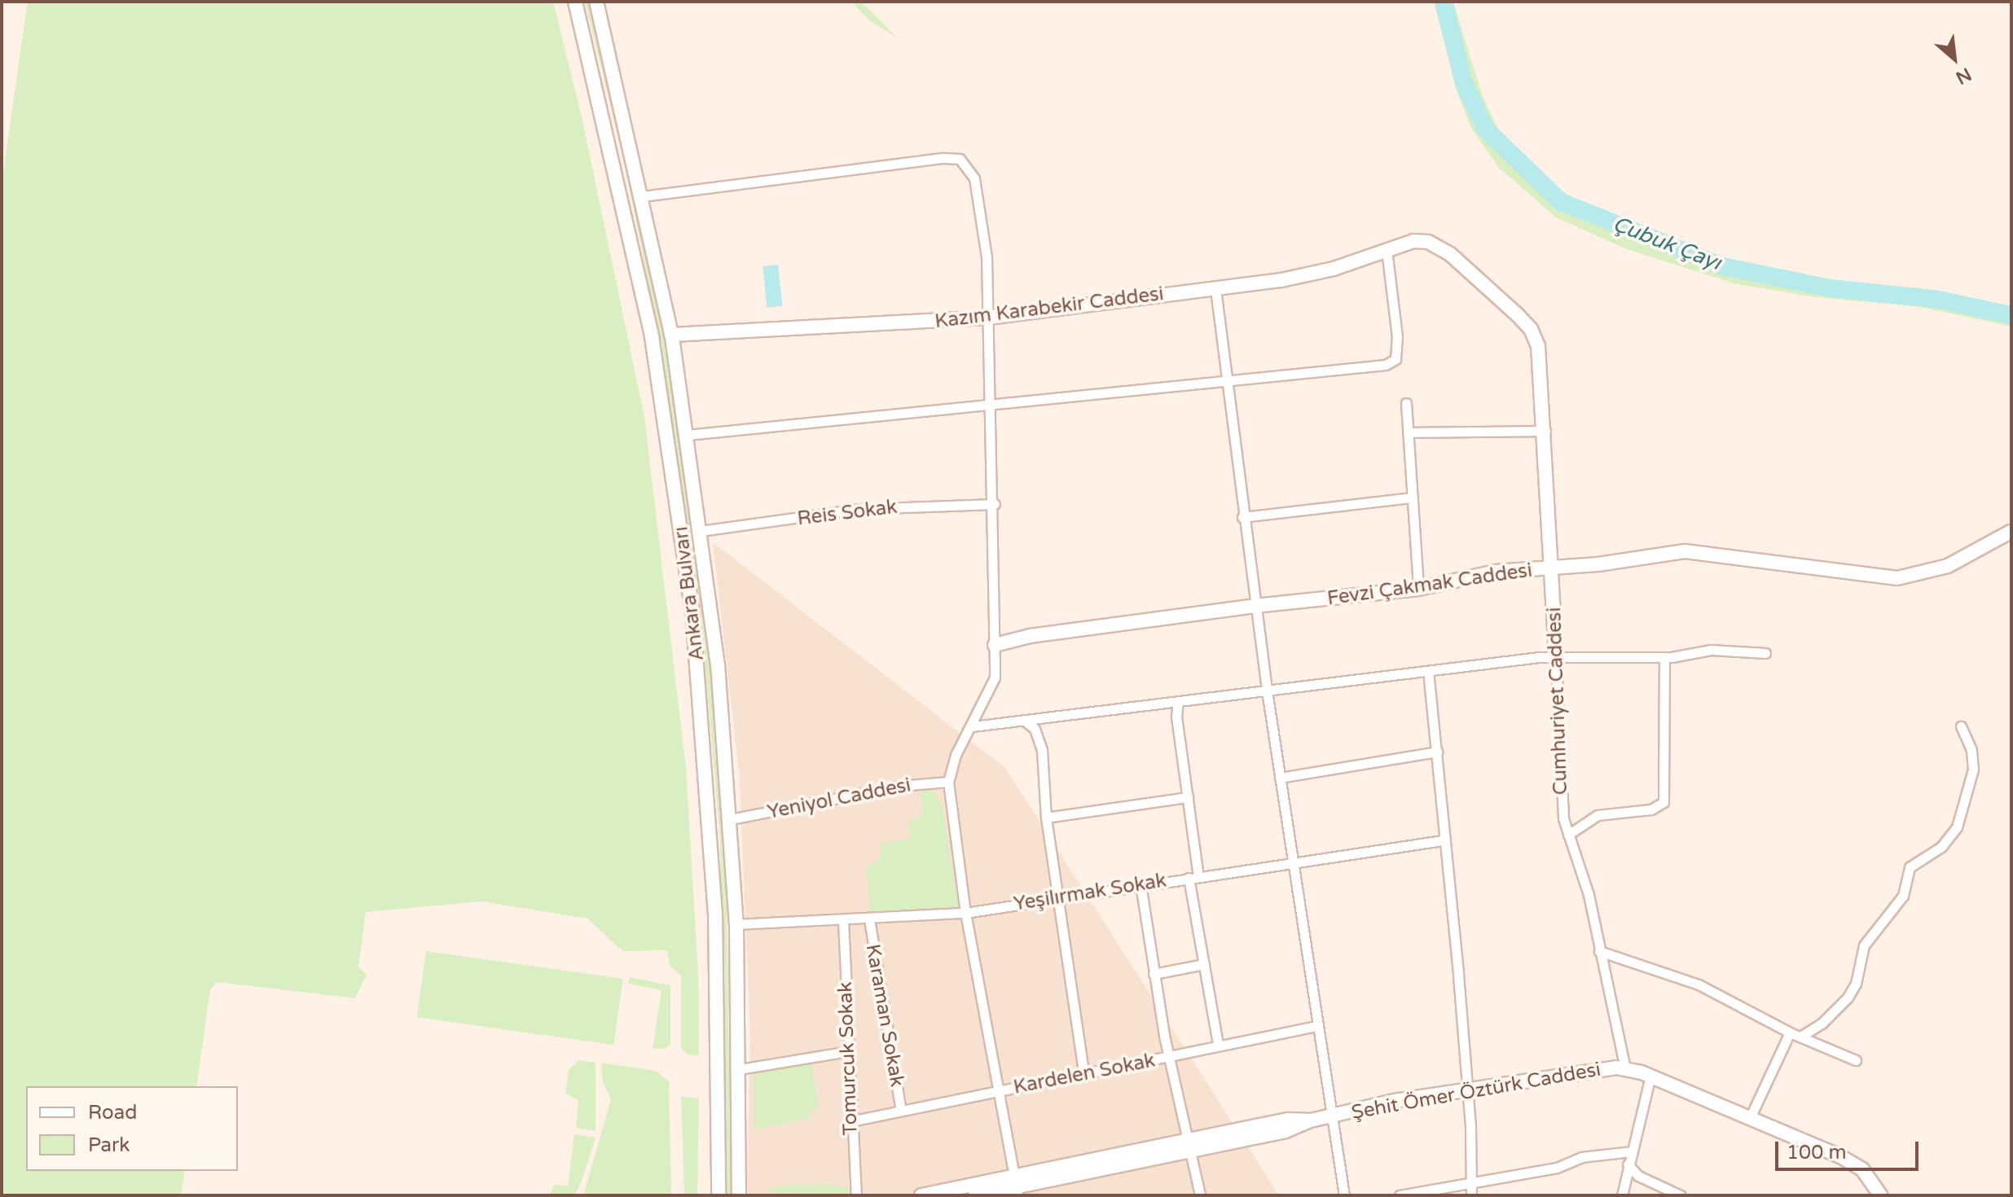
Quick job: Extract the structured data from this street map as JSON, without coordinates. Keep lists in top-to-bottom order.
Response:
{
  "streets": {
    "street": [
      "Kazım Karabekir Caddesi",
      "Reis Sokak",
      "Fevzi Çakmak Caddesi",
      "Ankara Bulvarı",
      "Cumhuriyet Caddesi",
      "Yeniyol Caddesi",
      "Yeşilırmak Sokak",
      "Karaman Sokak",
      "Tomurcuk Sokak",
      "Kardelen Sokak",
      "Şehit Ömer Öztürk Caddesi"
    ]
  },
  "crossings": [
    ["Kazım Karabekir Caddesi", "Ankara Bulvarı"],
    ["Kazım Karabekir Caddesi", "Cumhuriyet Caddesi"],
    ["Reis Sokak", "Ankara Bulvarı"],
    ["Fevzi Çakmak Caddesi", "Cumhuriyet Caddesi"],
    ["Ankara Bulvarı", "Yeniyol Caddesi"],
    ["Ankara Bulvarı", "Yeşilırmak Sokak"],
    ["Cumhuriyet Caddesi", "Şehit Ömer Öztürk Caddesi"],
    ["Yeşilırmak Sokak", "Karaman Sokak"],
    ["Yeşilırmak Sokak", "Tomurcuk Sokak"],
    ["Karaman Sokak", "Kardelen Sokak"],
    ["Tomurcuk Sokak", "Kardelen Sokak"]
  ],
  "water": ["Çubuk Çayı"],
  "legend": ["Road", "Park"],
  "scale_bar": "100 m",
  "north": "bottom right"
}
